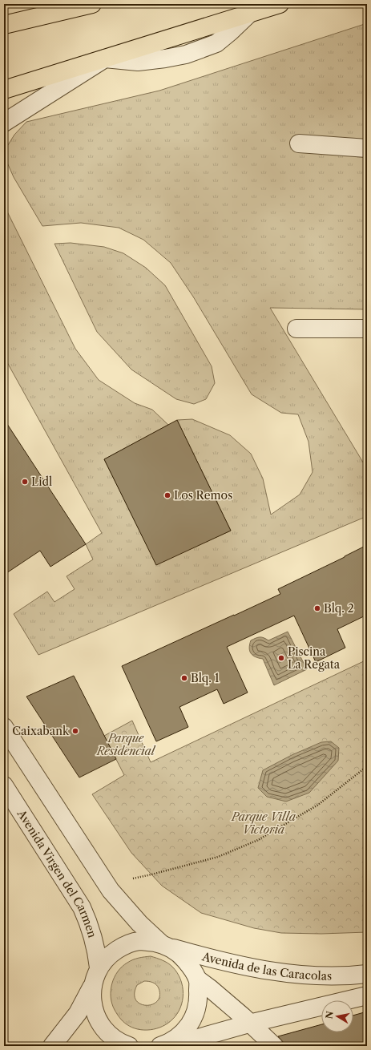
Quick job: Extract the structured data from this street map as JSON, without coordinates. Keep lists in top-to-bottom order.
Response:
{
  "streets": {
    "street": ["Avenida Virgen del Carmen", "Avenida de las Caracolas"]
  },
  "crossings": [
    ["Avenida Virgen del Carmen", "Avenida de las Caracolas"]
  ],
  "parks": ["Parque Residencial", "Parque Villa Victoria"],
  "places": [
    "Lidl",
    "Los Remos",
    "Blq. 2",
    "Piscina La Regata",
    "Blq. 1",
    "Caixabank"
  ],
  "north": "left"
}
